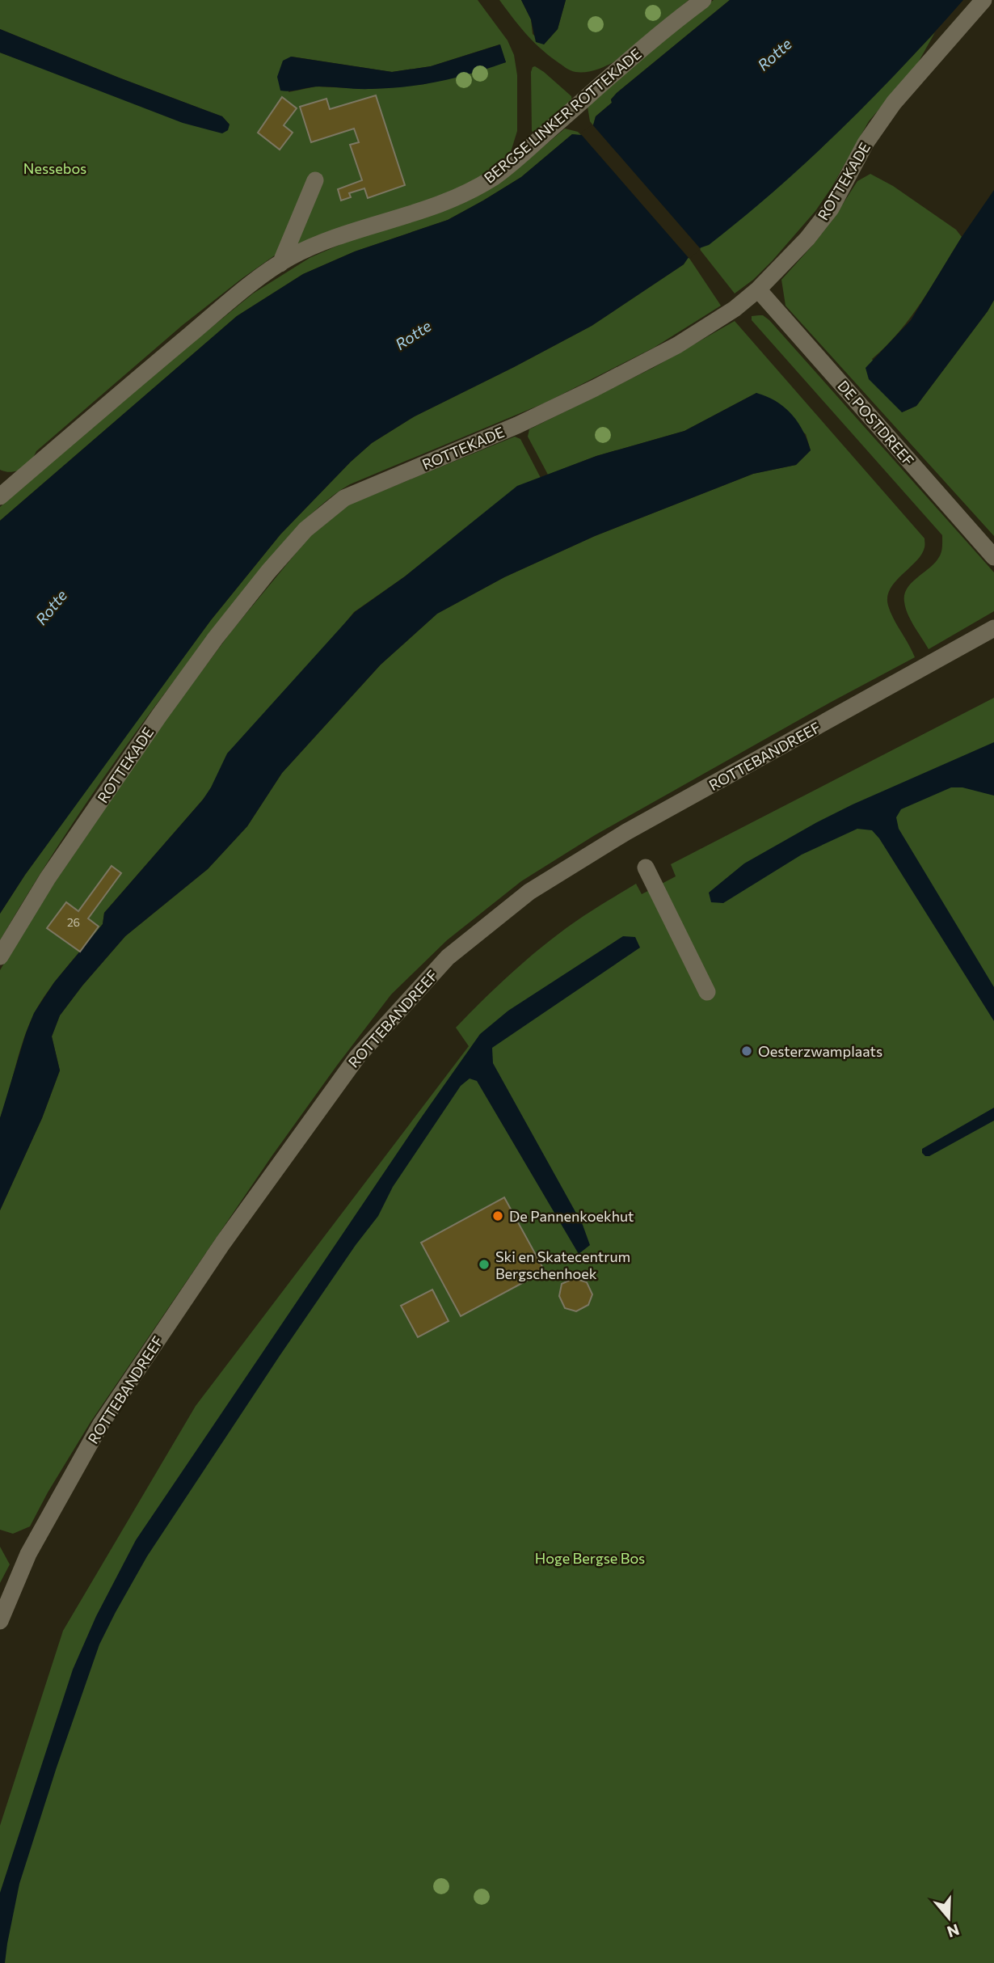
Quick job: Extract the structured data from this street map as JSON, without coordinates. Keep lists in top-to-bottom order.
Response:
{
  "streets": {
    "street": [
      "BERGSE LINKER ROTTEKADE",
      "ROTTEKADE",
      "DE POSTDREEF",
      "ROTTEBANDREEF"
    ]
  },
  "crossings": [
    ["ROTTEKADE", "DE POSTDREEF"]
  ],
  "water": ["Rotte"],
  "parks": ["Nessebos", "Hoge Bergse Bos"],
  "places": ["Oesterzwamplaats", "De Pannenkoekhut", "Ski en Skatecentrum Bergschenhoek"],
  "house_numbers": ["26"],
  "north": "bottom"
}
